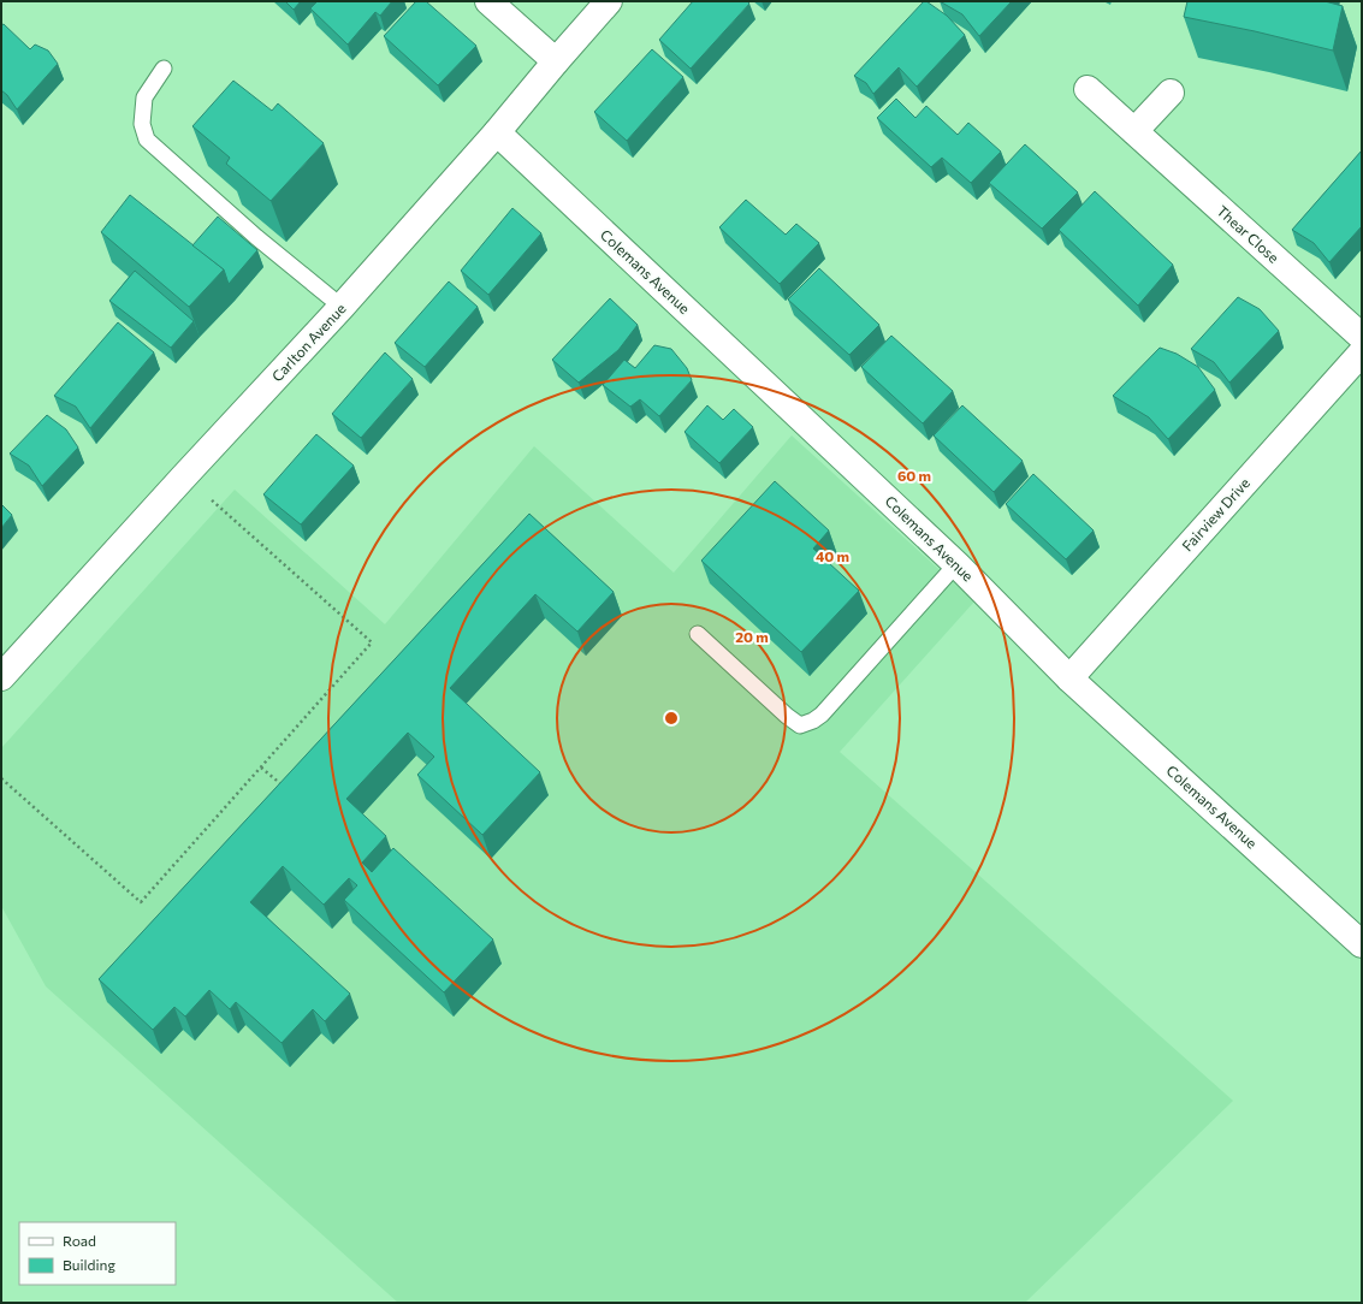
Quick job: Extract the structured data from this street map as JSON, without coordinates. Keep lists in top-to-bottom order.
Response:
{
  "streets": {
    "street": [
      "Thear Close",
      "Colemans Avenue",
      "Carlton Avenue",
      "Fairview Drive"
    ]
  },
  "crossings": [
    ["Colemans Avenue", "Carlton Avenue"],
    ["Colemans Avenue", "Fairview Drive"]
  ],
  "legend": ["Road", "Building"],
  "rings": ["60 m", "40 m", "20 m"]
}
